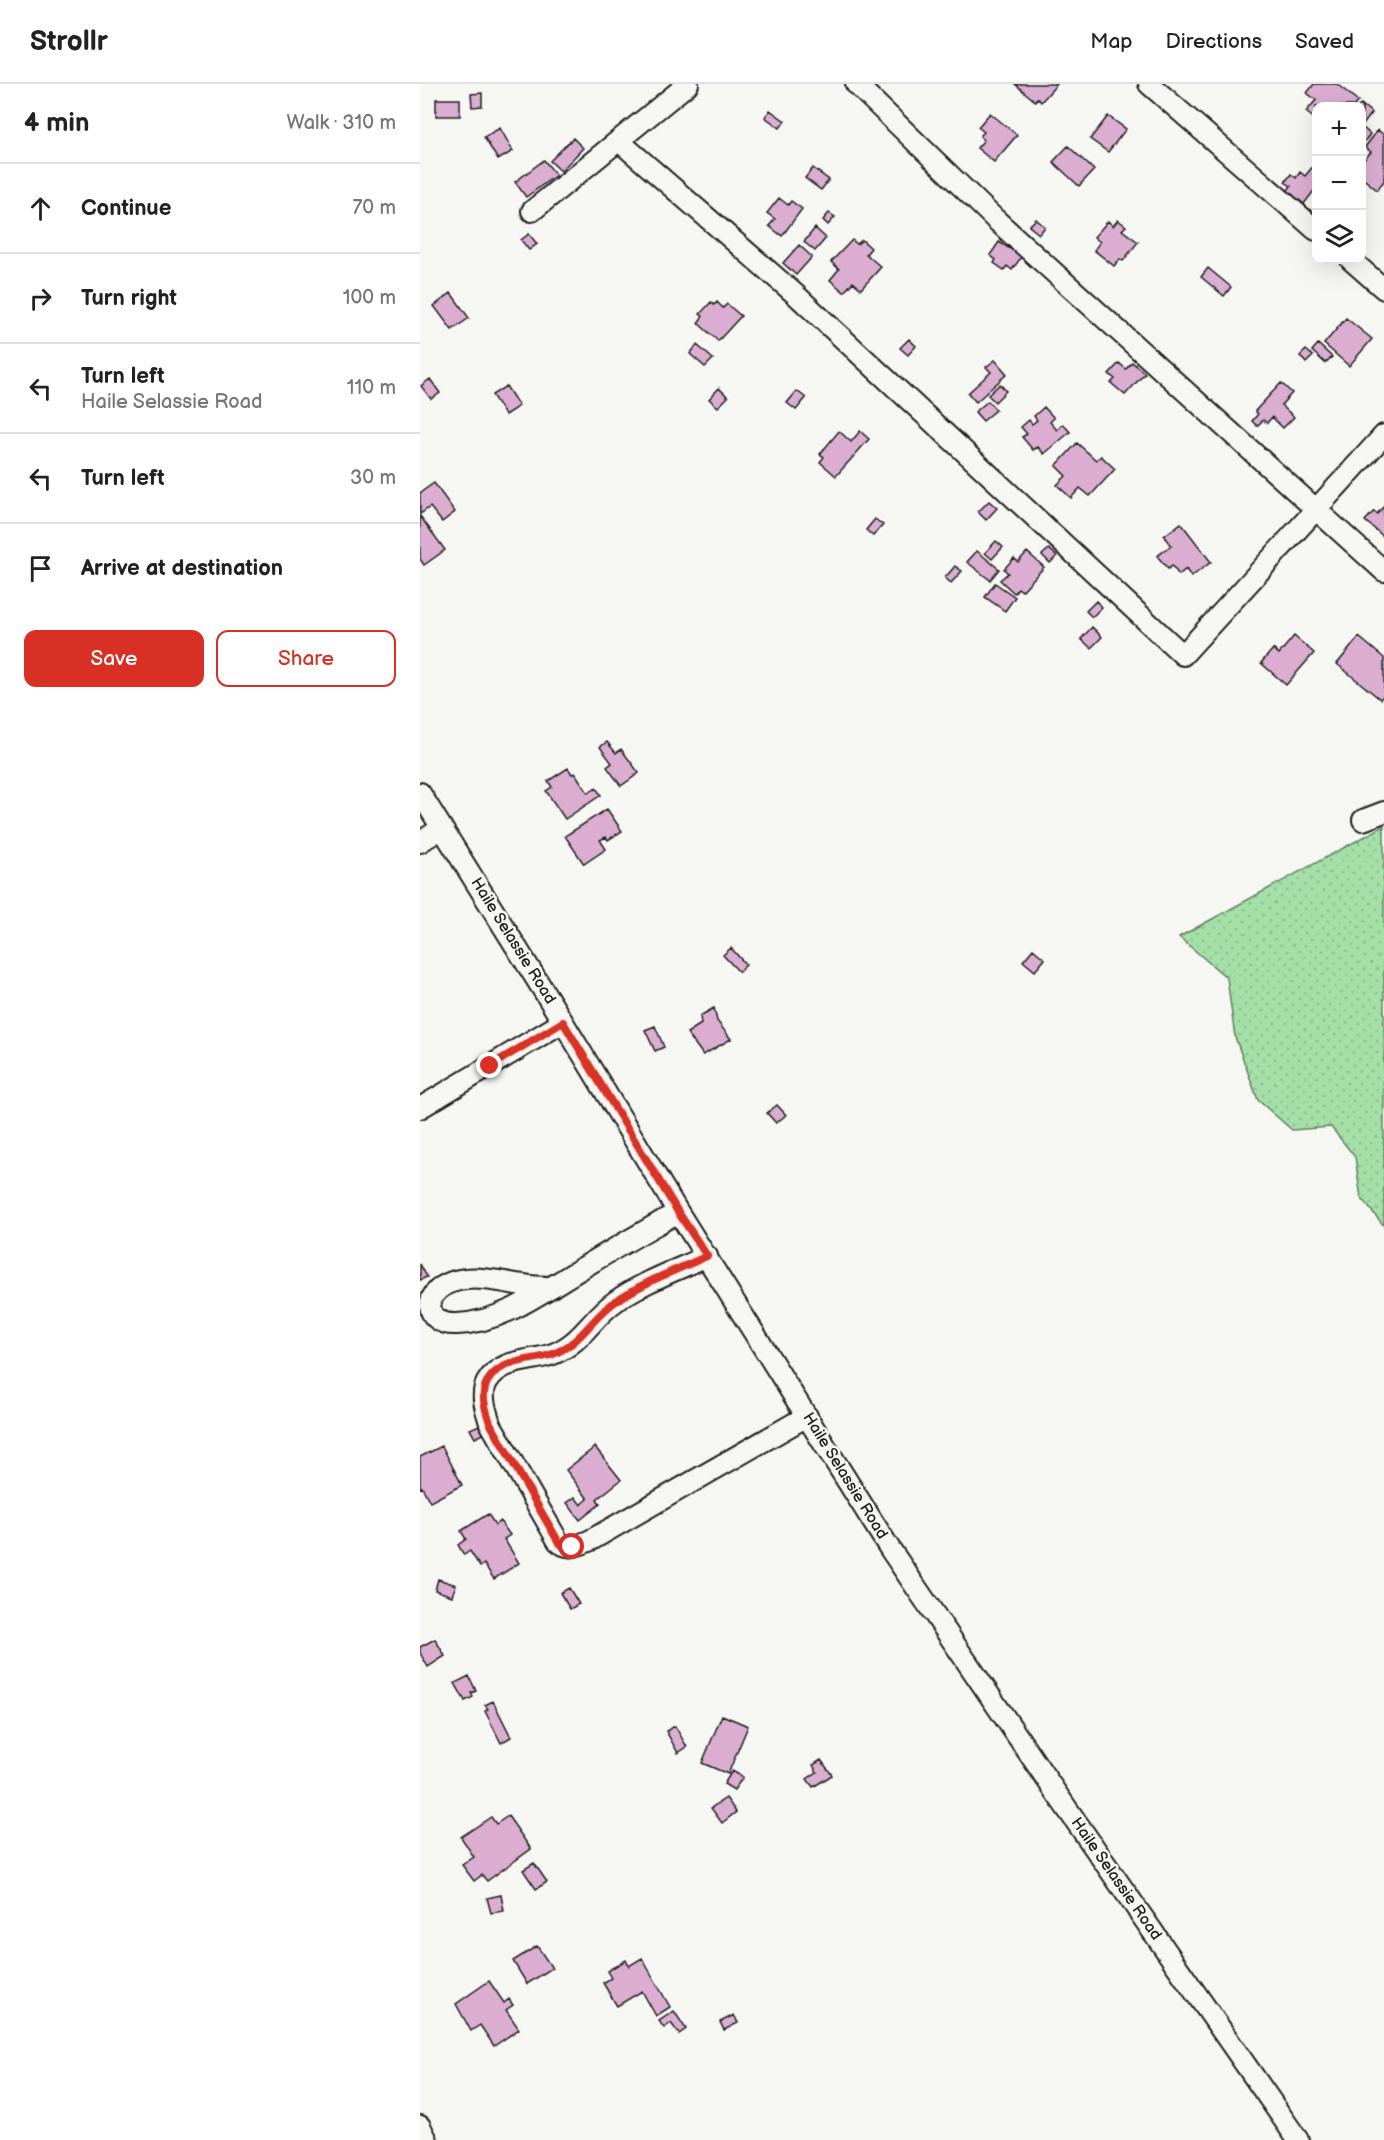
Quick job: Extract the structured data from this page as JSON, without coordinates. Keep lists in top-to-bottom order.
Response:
{
  "streets": {
    "street": ["Haile Selassie Road"]
  },
  "page": {
    "header": "Strollr",
    "nav": ["Map", "Directions", "Saved"],
    "heading": ["4 min", "Walk · 310 m"],
    "map_buttons": ["+", "−"],
    "list": [
      ["Continue", "70 m"],
      ["Turn right", "100 m"],
      ["Turn left", "Haile Selassie Road", "110 m"],
      ["Turn left", "30 m"],
      "Arrive at destination"
    ],
    "buttons": ["Save", "Share"]
  }
}
